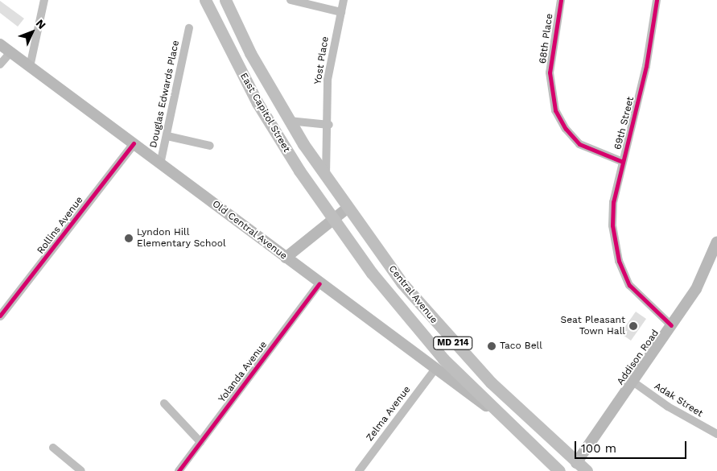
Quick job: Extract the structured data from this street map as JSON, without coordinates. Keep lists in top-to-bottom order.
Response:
{
  "streets": {
    "main road": [
      "East Capitol Street",
      "Old Central Avenue",
      "Central Avenue",
      "MD 214",
      "Addison Road"
    ],
    "street": [
      "68th Place",
      "Yost Place",
      "Douglas Edwards Place",
      "69th Street",
      "Rollins Avenue",
      "Yolanda Avenue",
      "Adak Street",
      "Zelma Avenue"
    ]
  },
  "crossings": [
    ["68th Place", "69th Street"],
    ["Yost Place", "East Capitol Street"],
    ["Douglas Edwards Place", "Old Central Avenue"],
    ["East Capitol Street", "Central Avenue"],
    ["69th Street", "Addison Road"],
    ["Rollins Avenue", "Old Central Avenue"],
    ["Old Central Avenue", "Central Avenue"],
    ["Old Central Avenue", "Yolanda Avenue"],
    ["Old Central Avenue", "Zelma Avenue"],
    ["Central Avenue", "Addison Road"],
    ["Addison Road", "Adak Street"]
  ],
  "places": ["Lyndon Hill Elementary School", "Seat Pleasant Town Hall", "Taco Bell"],
  "scale_bar": "100 m",
  "north": "top right"
}
